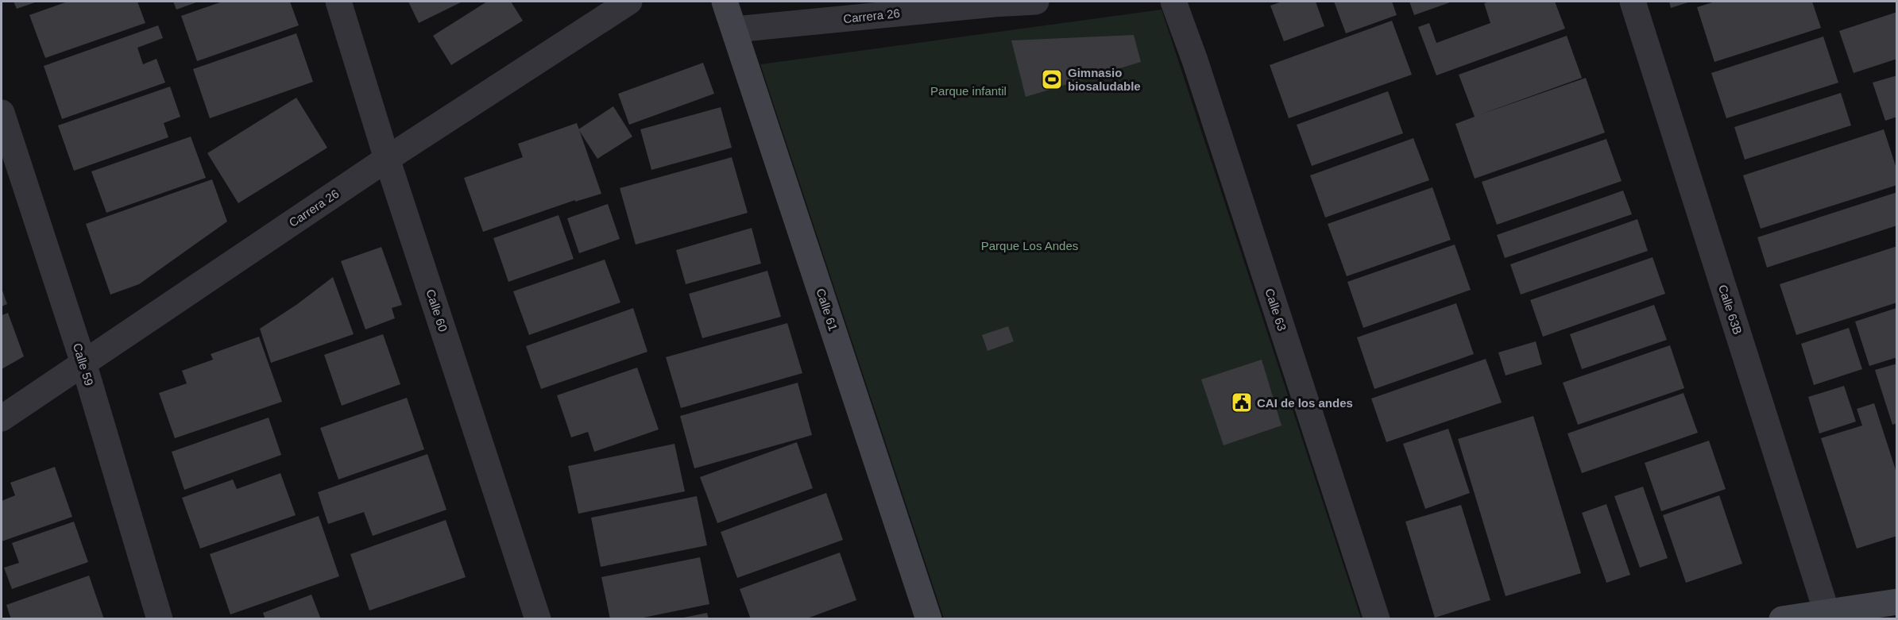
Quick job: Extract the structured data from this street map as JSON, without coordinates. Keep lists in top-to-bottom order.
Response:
{
  "streets": {
    "street": [
      "Carrera 26",
      "Calle 61",
      "Calle 63",
      "Calle 63B",
      "Calle 60",
      "Calle 59"
    ]
  },
  "crossings": [
    ["Carrera 26", "Calle 61"],
    ["Carrera 26", "Calle 60"],
    ["Carrera 26", "Calle 59"]
  ],
  "parks": ["Parque infantil", "Parque Los Andes"],
  "places": {
    "sports": ["Gimnasio biosaludable"],
    "public building": ["CAI de los andes"]
  }
}
